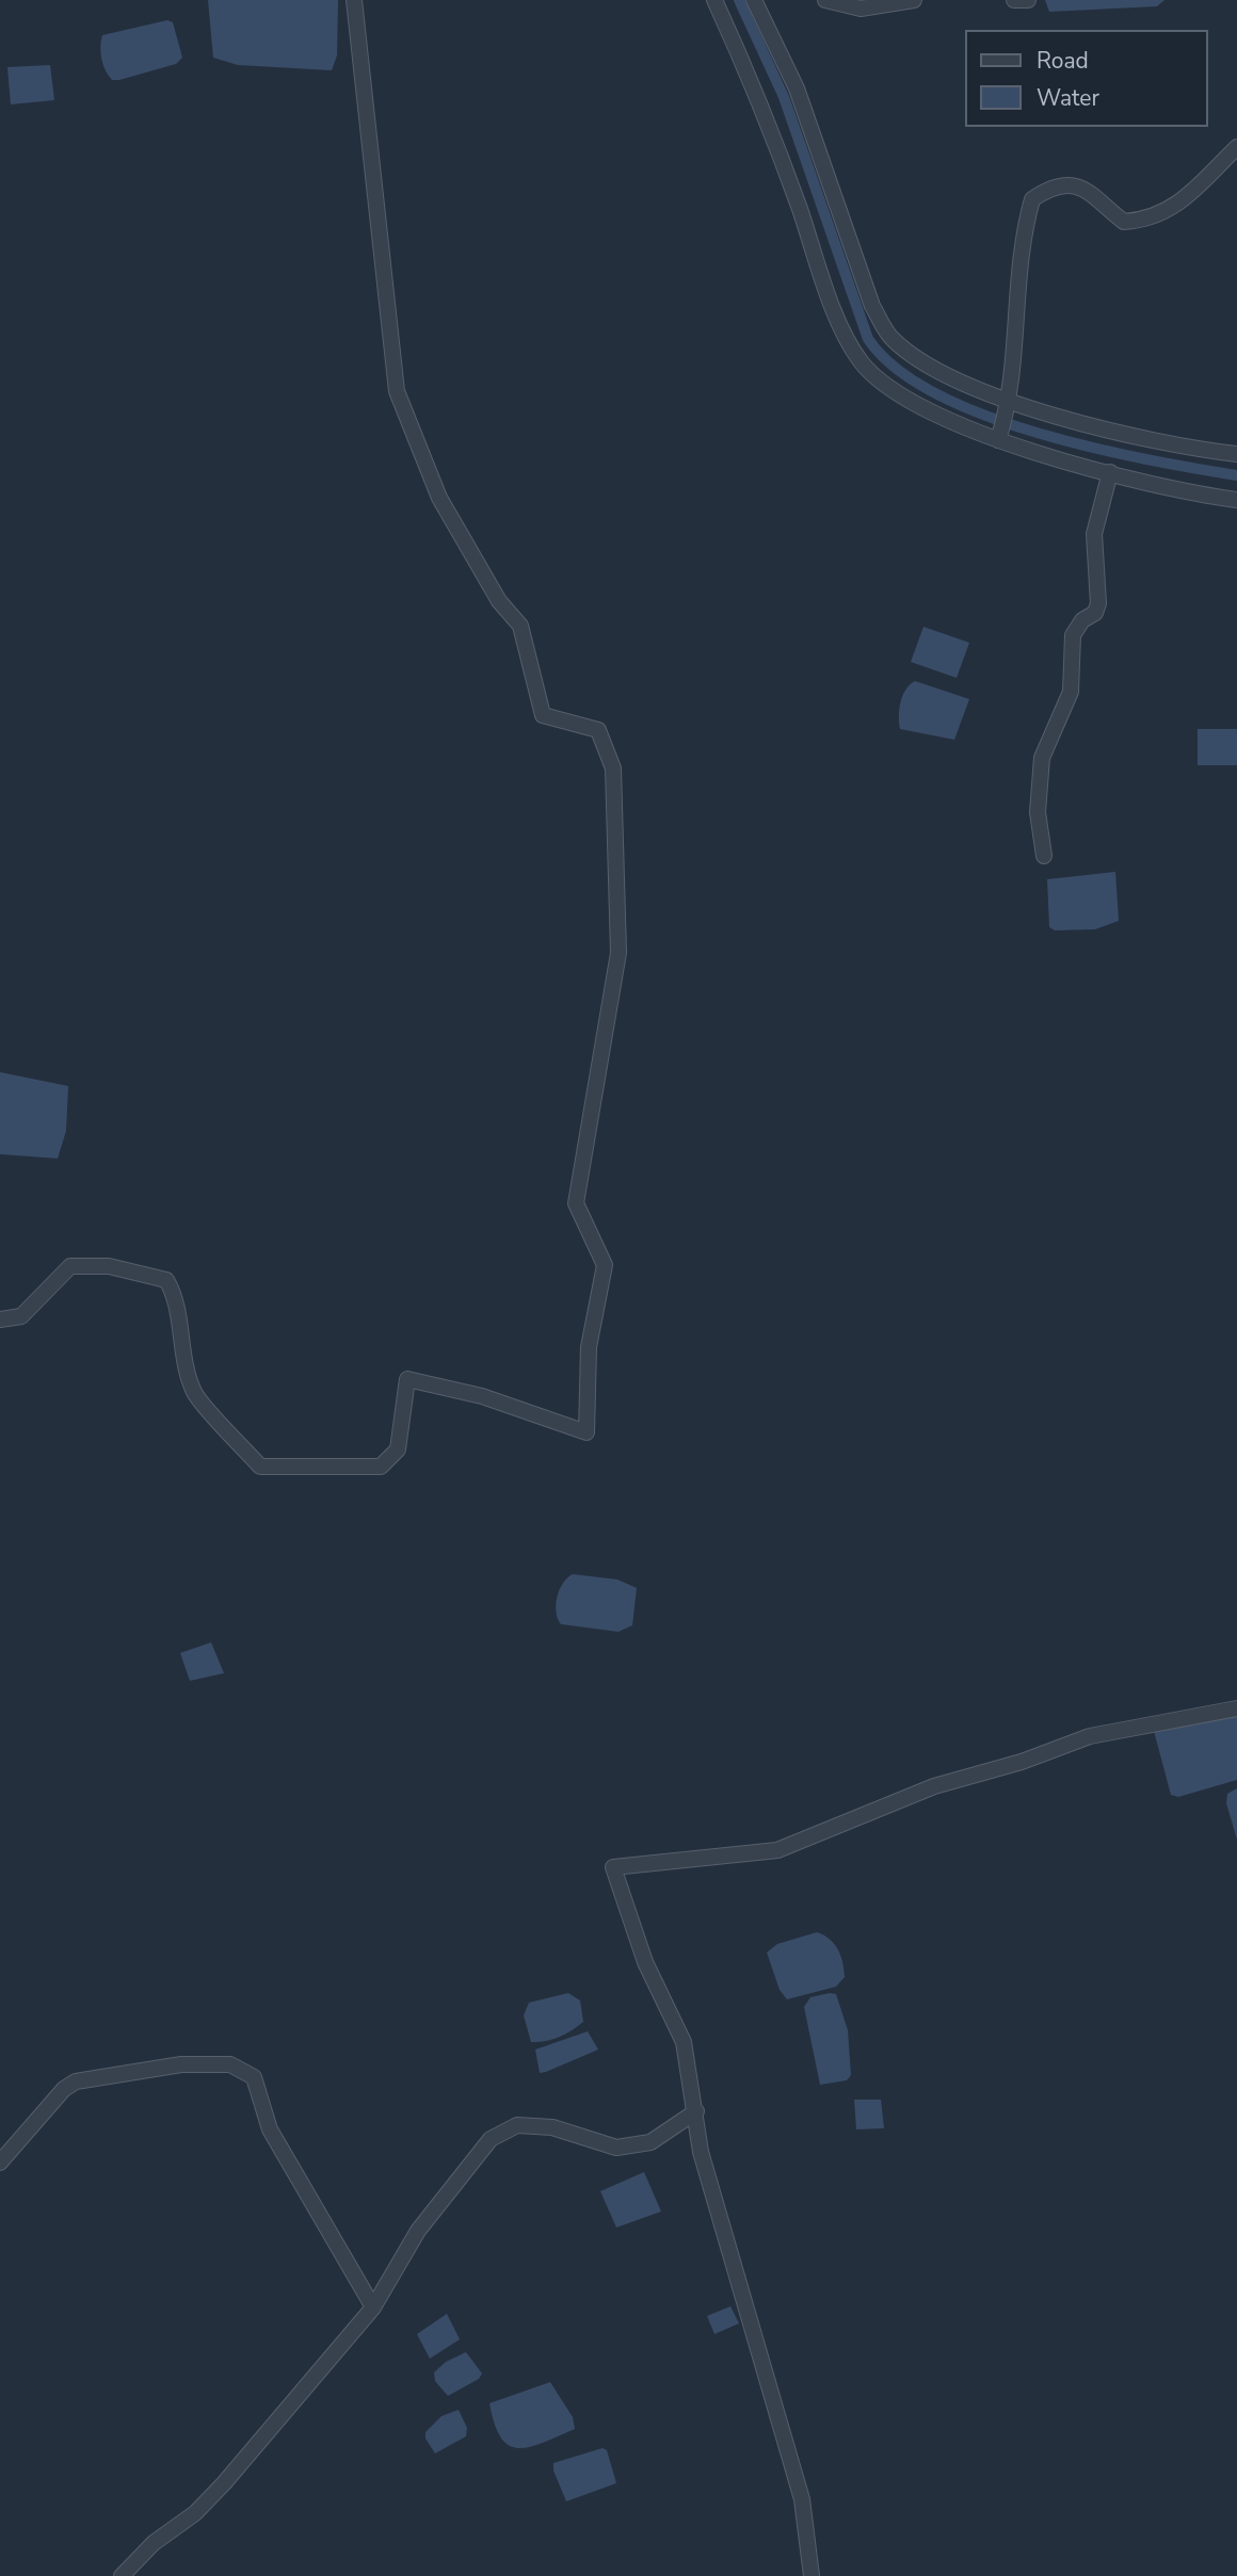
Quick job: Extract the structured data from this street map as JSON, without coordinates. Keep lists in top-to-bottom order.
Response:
{
  "legend": ["Road", "Water"]
}
